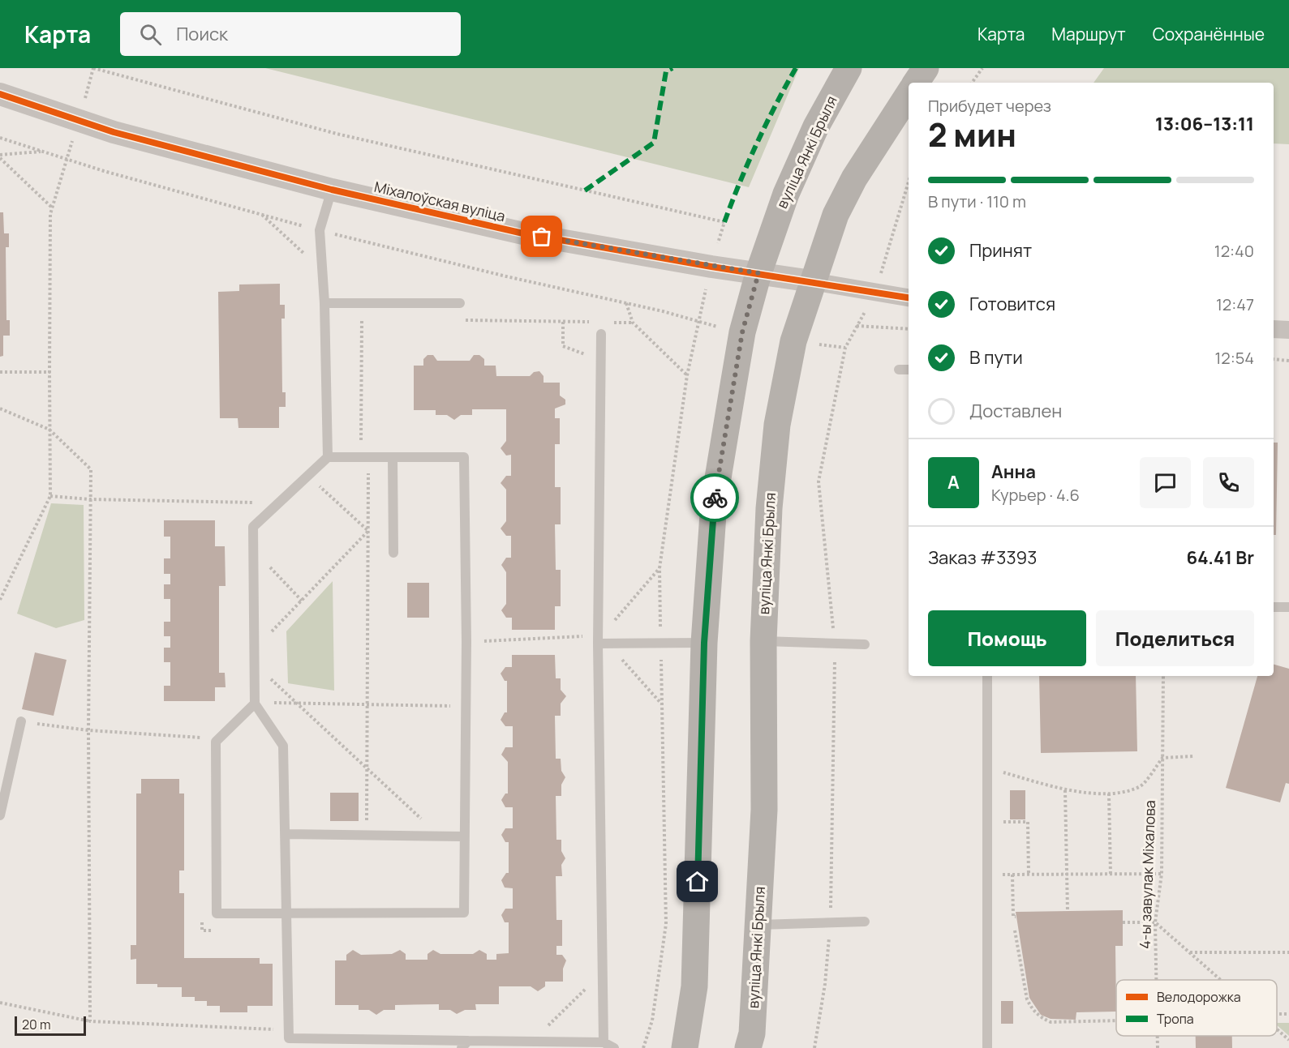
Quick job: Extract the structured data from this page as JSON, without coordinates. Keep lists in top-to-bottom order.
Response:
{
  "streets": {
    "main road": ["вуліца Янкі Брыля"],
    "street": ["Міхалоўская вуліца"],
    "path": ["4-ы завулак Міхалова"]
  },
  "crossings": [
    ["вуліца Янкі Брыля", "Міхалоўская вуліца"]
  ],
  "legend": ["Велодорожка", "Тропа"],
  "scale_bar": "20 m",
  "page": {
    "header": "Карта",
    "search": "Поиск",
    "nav": ["Карта", "Маршрут", "Сохранённые"],
    "heading": ["2 мин", "Прибудет через", "13:06–13:11"],
    "panel": [
      "Анна",
      "Курьер · 4.6",
      "Заказ #3393",
      "64.41 Br"
    ],
    "bar": "В пути · 110 m",
    "list": [
      ["Принят", "12:40"],
      ["Готовится", "12:47"],
      ["В пути", "12:54"],
      "Доставлен"
    ],
    "round": "А",
    "buttons": ["Помощь", "Поделиться"],
    "scale": "20 m"
  }
}
